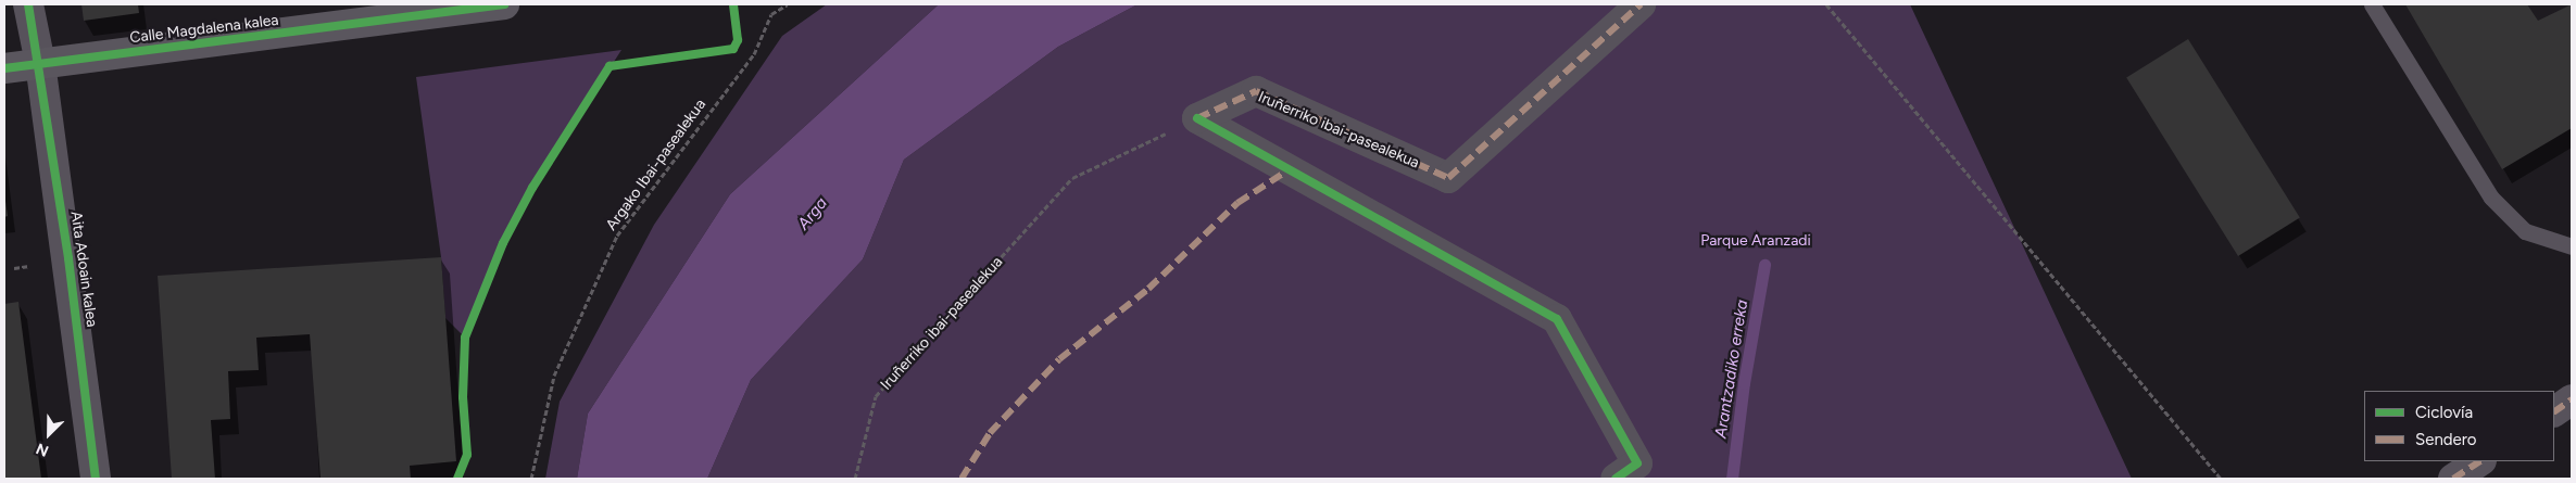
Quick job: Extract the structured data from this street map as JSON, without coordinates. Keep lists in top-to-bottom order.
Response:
{
  "streets": {
    "main road": ["Calle Magdalena kalea"],
    "street": ["Iruñerriko ibai-pasealekua", "Aita Adoain kalea"],
    "path": ["Argako Ibai-pasealekua"]
  },
  "crossings": [
    ["Calle Magdalena kalea", "Aita Adoain kalea"]
  ],
  "water": ["Arga", "Arantzadiko erreka"],
  "parks": ["Parque Aranzadi"],
  "legend": ["Ciclovía", "Sendero"],
  "north": "bottom left"
}
